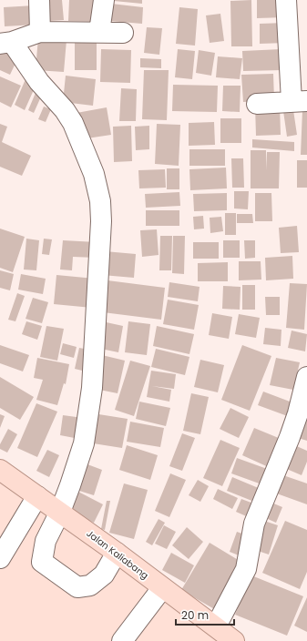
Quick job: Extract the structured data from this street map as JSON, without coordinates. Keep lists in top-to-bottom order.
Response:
{
  "streets": {
    "main road": ["Jalan Kaliabang"]
  },
  "scale_bar": "20 m"
}
